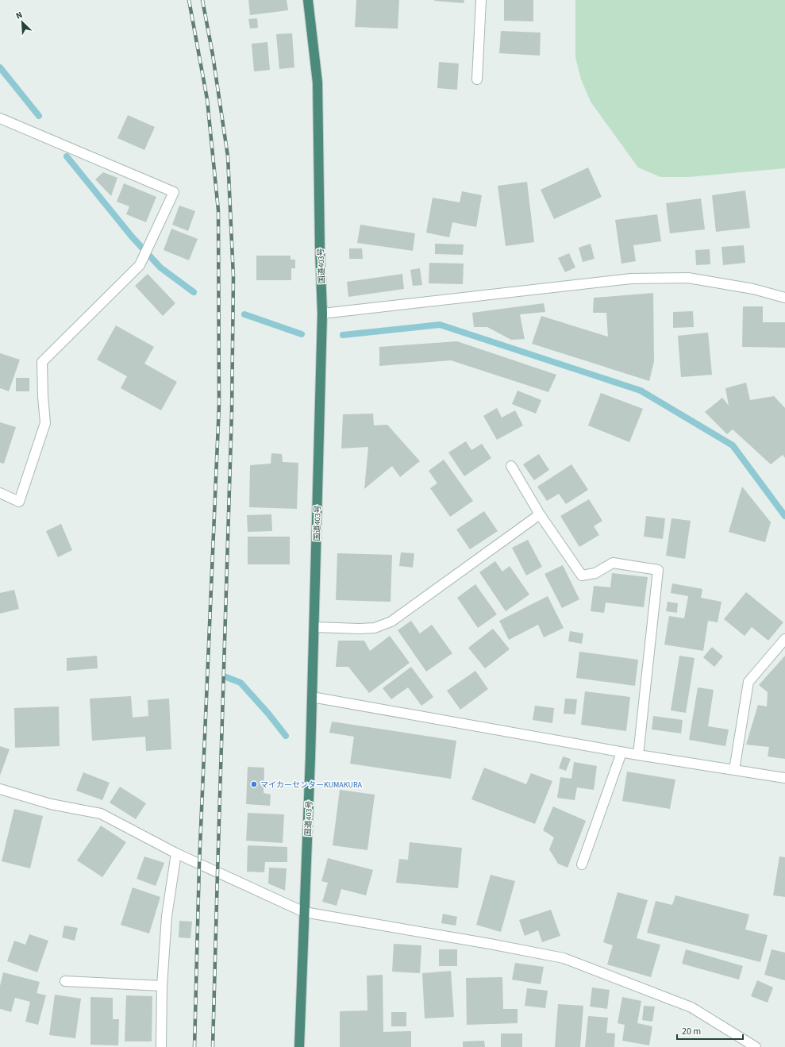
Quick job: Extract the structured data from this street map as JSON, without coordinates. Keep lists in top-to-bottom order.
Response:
{
  "streets": {
    "highway": ["国道403号"]
  },
  "places": ["マイカーセンターKUMAKURA"],
  "scale_bar": "20 m",
  "north": "top left"
}
